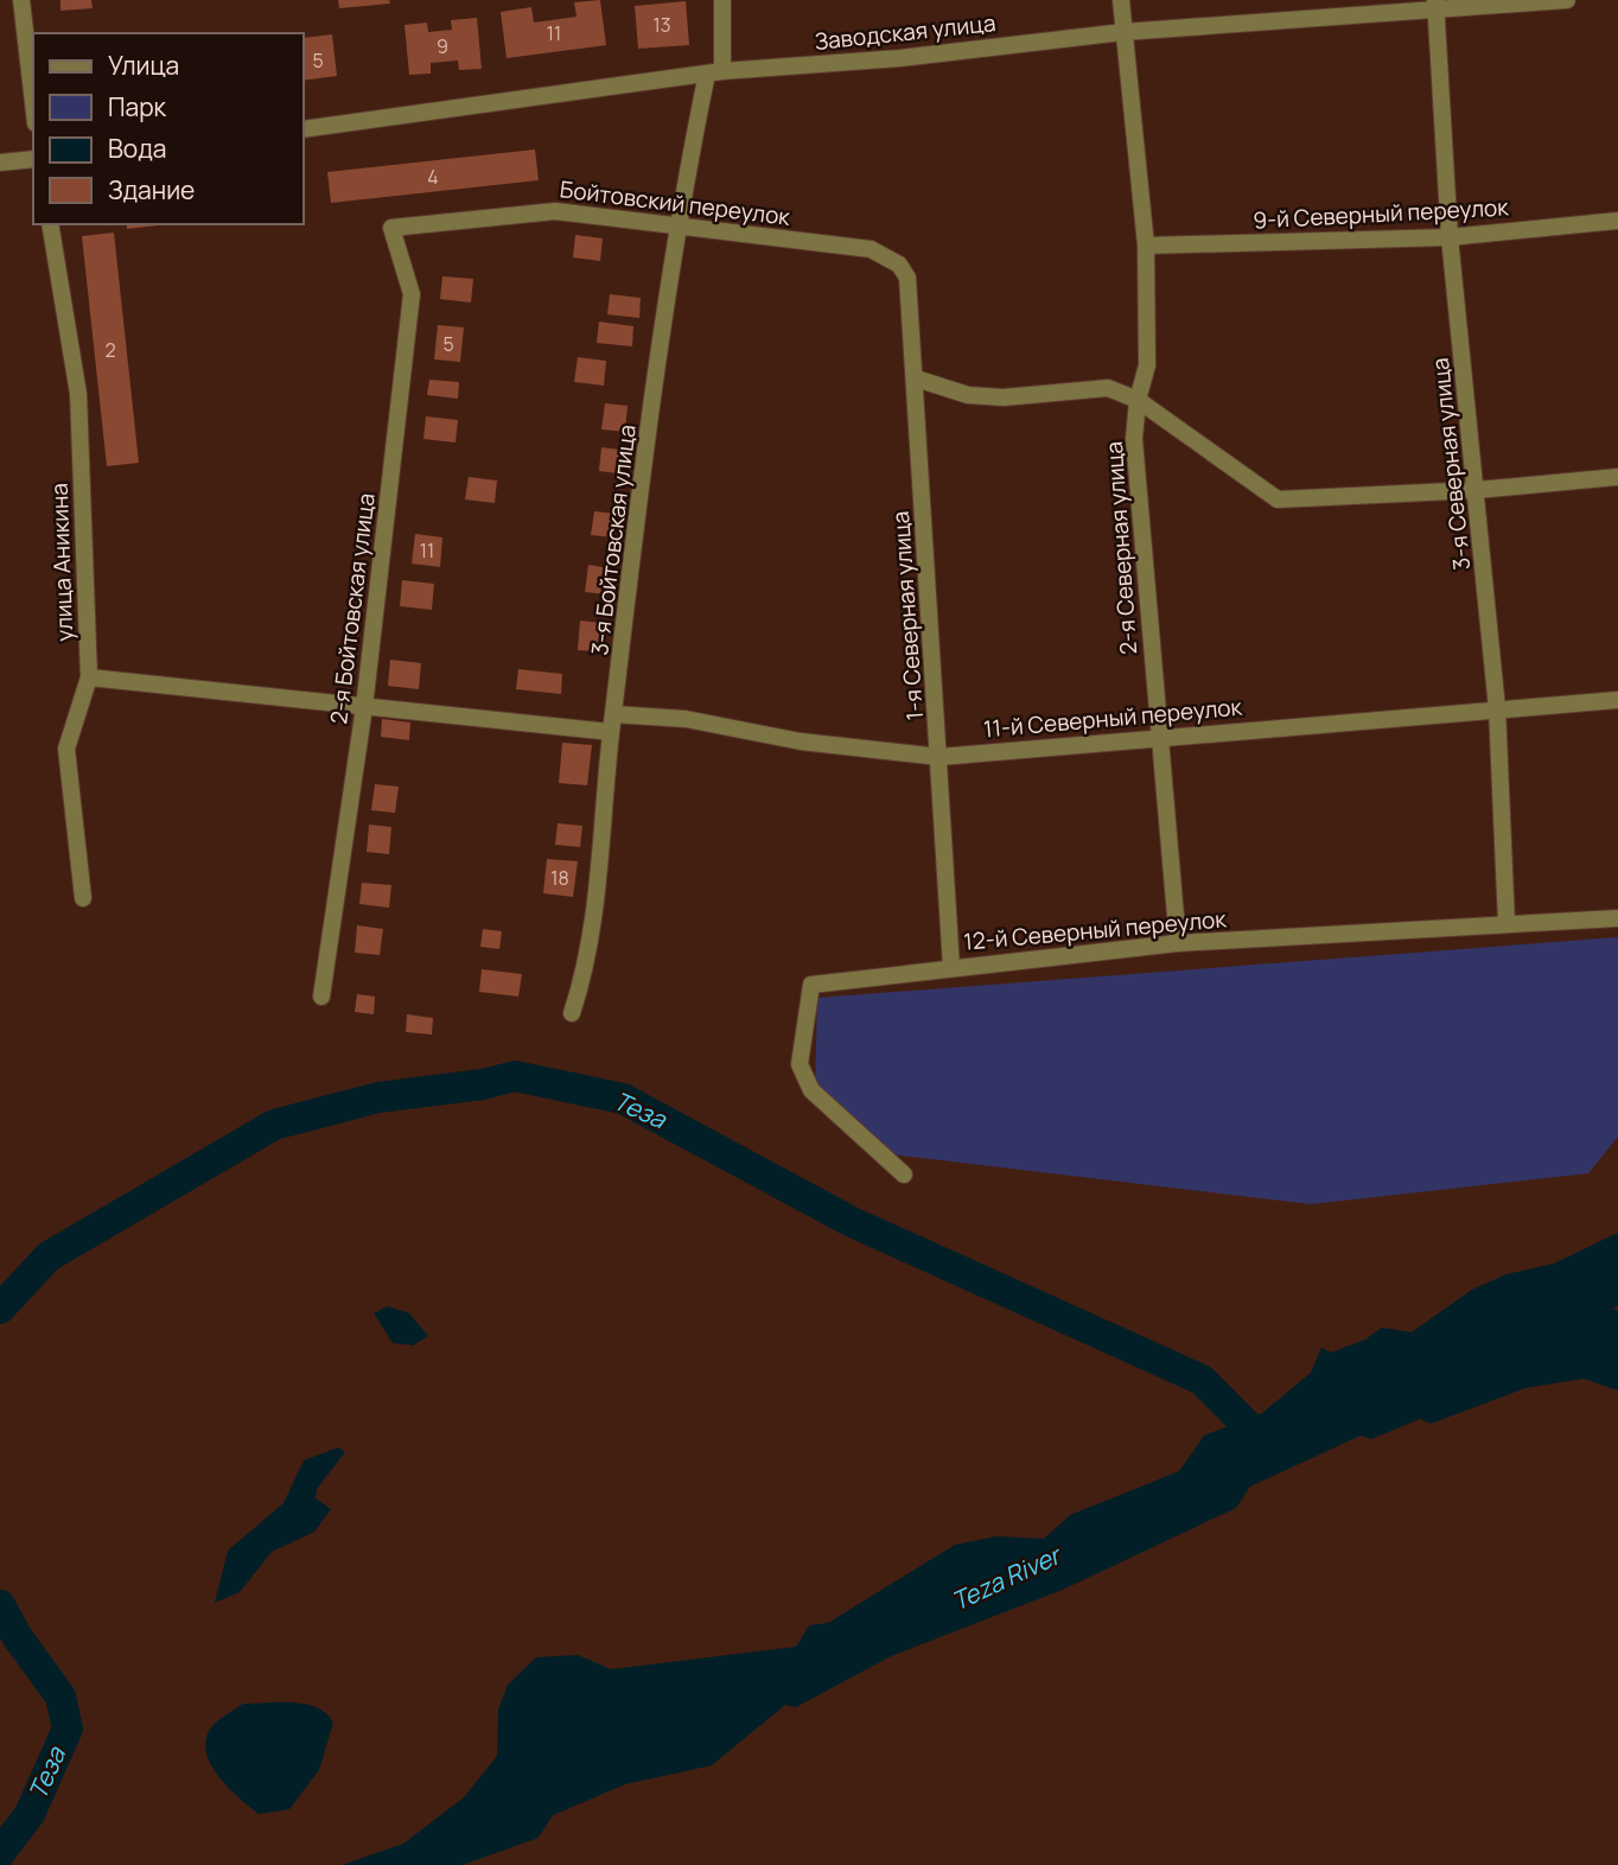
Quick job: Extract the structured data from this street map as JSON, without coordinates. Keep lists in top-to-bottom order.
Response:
{
  "streets": {
    "street": [
      "Заводская улица",
      "Бойтовский переулок",
      "9-й Северный переулок",
      "3-я Северная улица",
      "3-я Бойтовская улица",
      "2-я Северная улица",
      "улица Аникина",
      "2-я Бойтовская улица",
      "1-я Северная улица",
      "11-й Северный переулок",
      "12-й Северный переулок"
    ]
  },
  "crossings": [
    ["Заводская улица", "3-я Северная улица"],
    ["Заводская улица", "3-я Бойтовская улица"],
    ["Заводская улица", "2-я Северная улица"],
    ["Бойтовский переулок", "3-я Бойтовская улица"],
    ["Бойтовский переулок", "2-я Бойтовская улица"],
    ["Бойтовский переулок", "1-я Северная улица"],
    ["9-й Северный переулок", "3-я Северная улица"],
    ["9-й Северный переулок", "2-я Северная улица"],
    ["3-я Северная улица", "11-й Северный переулок"],
    ["3-я Северная улица", "12-й Северный переулок"],
    ["3-я Бойтовская улица", "11-й Северный переулок"],
    ["2-я Северная улица", "11-й Северный переулок"],
    ["2-я Северная улица", "12-й Северный переулок"],
    ["1-я Северная улица", "11-й Северный переулок"],
    ["1-я Северная улица", "12-й Северный переулок"]
  ],
  "water": ["Теза", "Teza River"],
  "house_numbers": [
    "13",
    "11",
    "9",
    "5",
    "4",
    "5",
    "2",
    "11",
    "18"
  ],
  "legend": [
    "Улица",
    "Парк",
    "Вода",
    "Здание"
  ]
}
